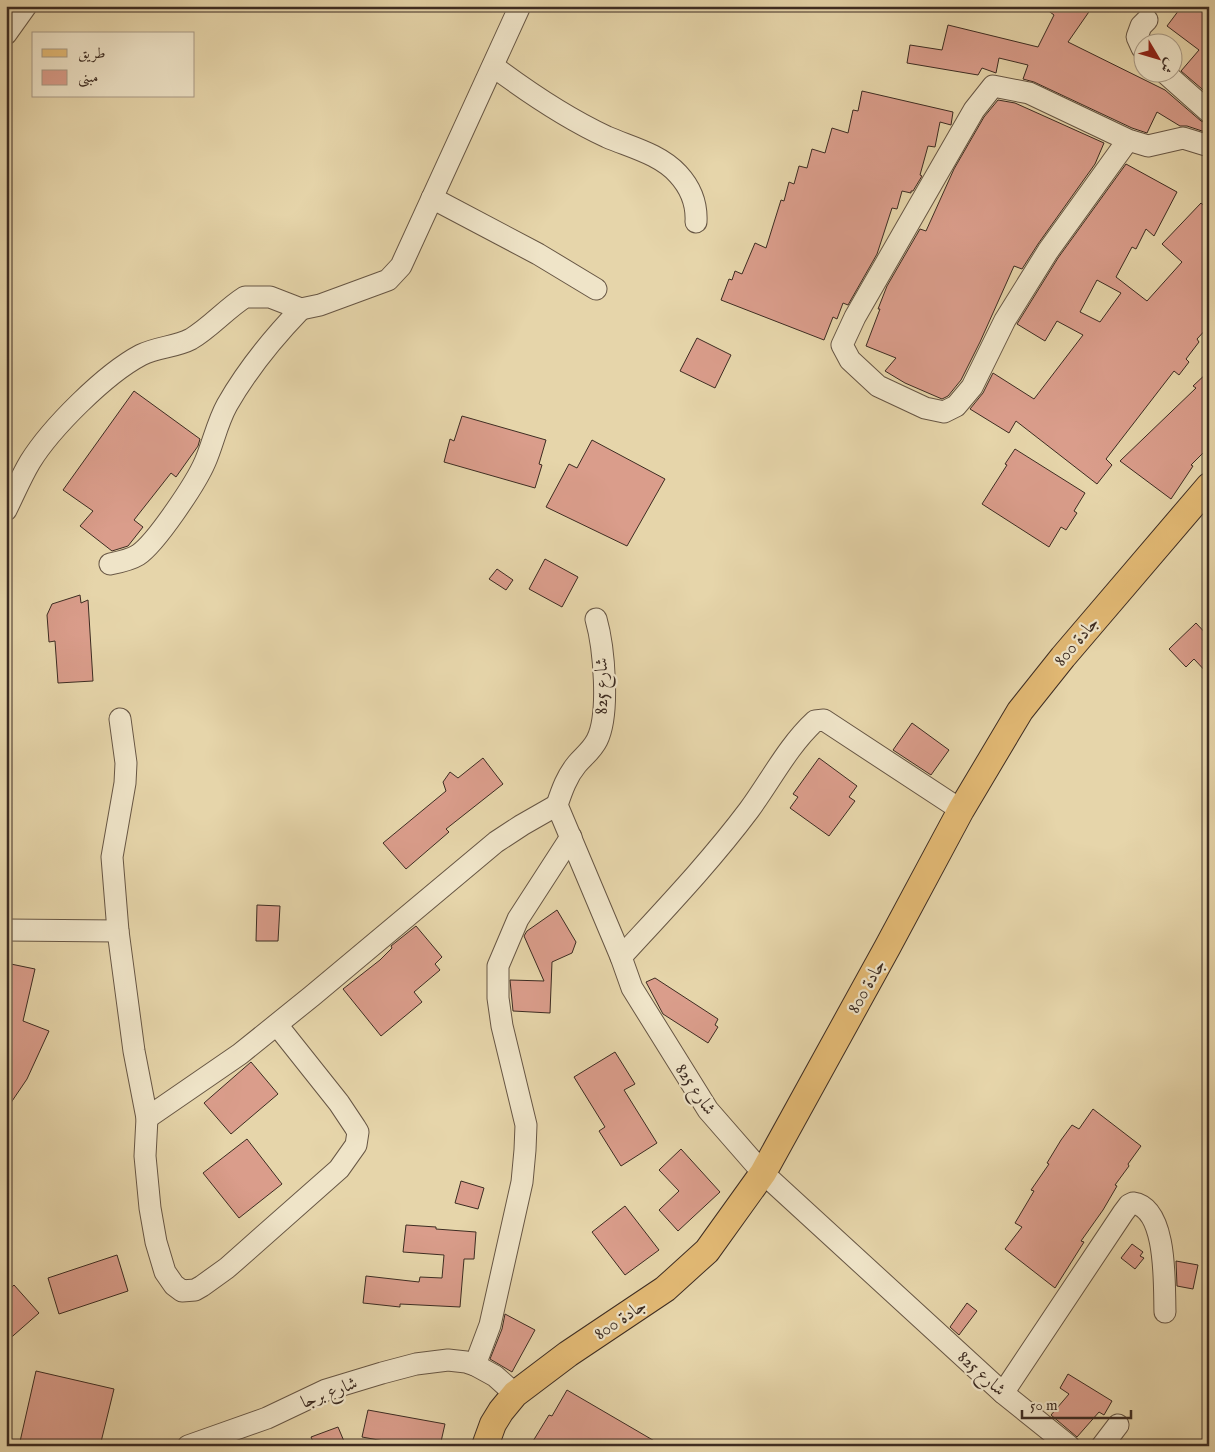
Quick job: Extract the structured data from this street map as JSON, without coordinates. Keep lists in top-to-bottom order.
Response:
{
  "streets": {
    "main road": ["جادة 800"],
    "street": ["شارع 825", "شارع برجا"]
  },
  "crossings": [
    ["جادة 800", "شارع 825"],
    ["جادة 800", "شارع برجا"]
  ],
  "legend": ["طريق", "مبنى"],
  "scale_bar": "50 m",
  "north": "bottom right"
}
